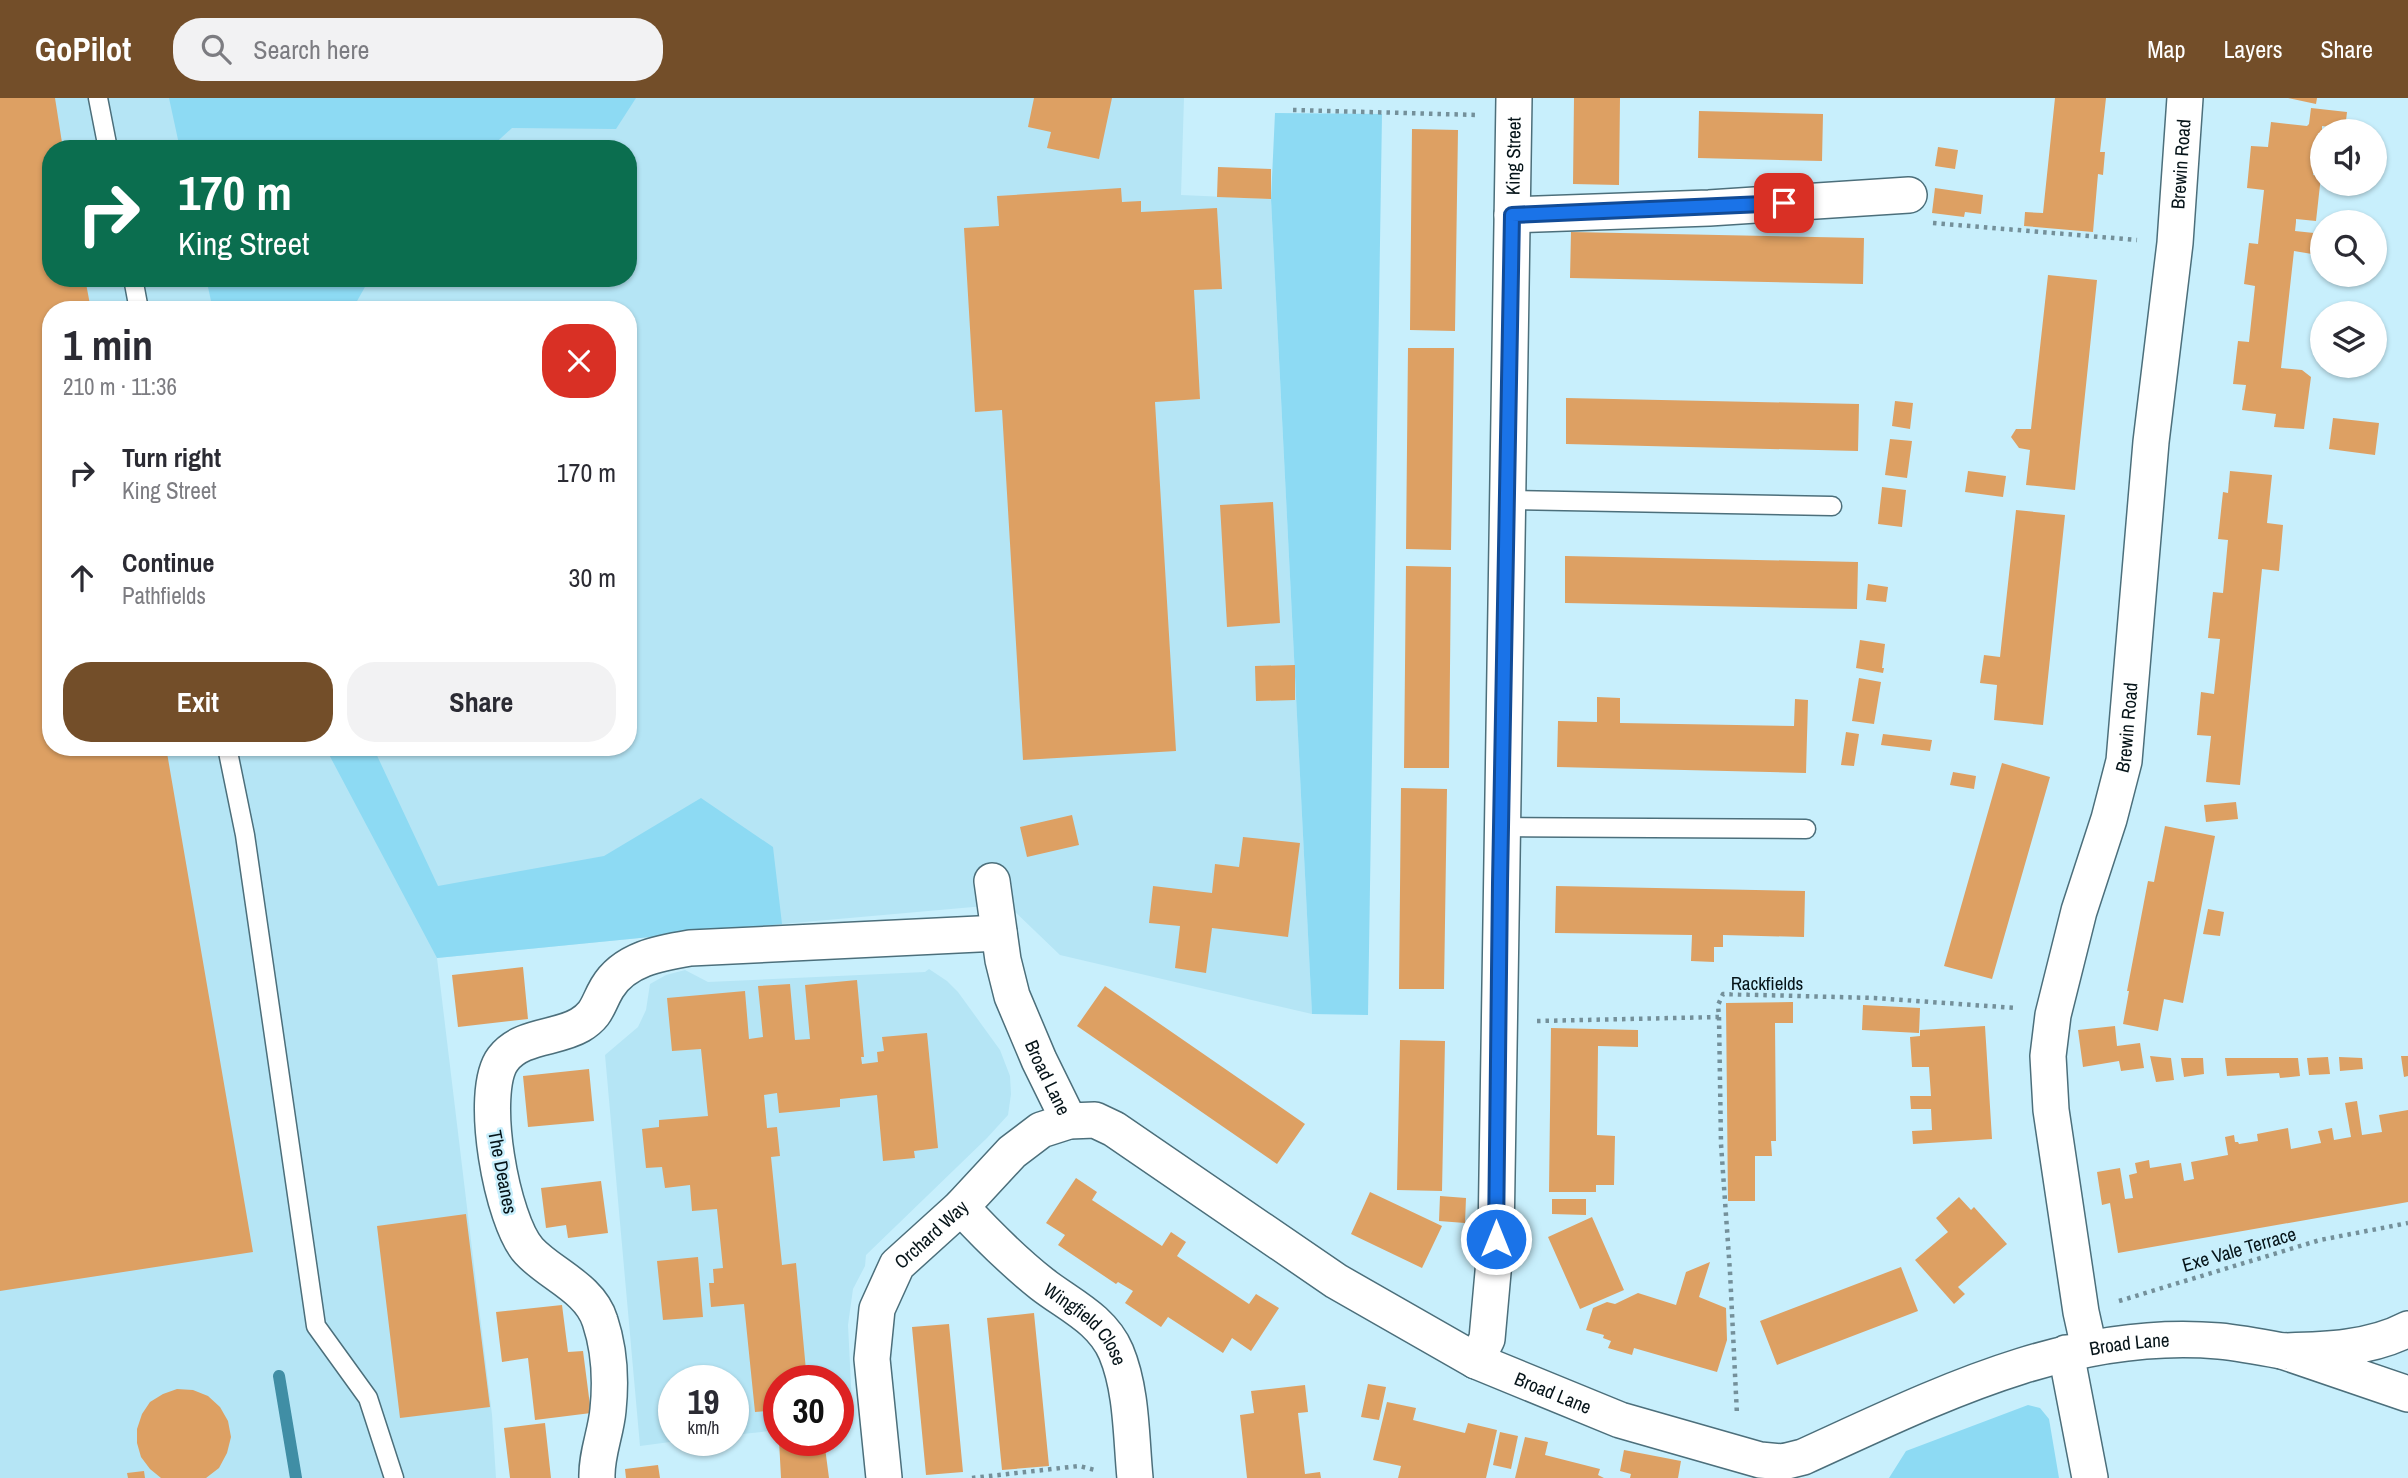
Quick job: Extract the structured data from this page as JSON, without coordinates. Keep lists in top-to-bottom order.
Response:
{
  "streets": {
    "street": [
      "King Street",
      "Brewin Road",
      "Broad Lane",
      "The Deanes",
      "Orchard Way",
      "Wingfield Close"
    ],
    "path": ["Rackfields", "Exe Vale Terrace"]
  },
  "crossings": [
    ["King Street", "Rackfields"],
    ["King Street", "Broad Lane"],
    ["Brewin Road", "Rackfields"],
    ["Brewin Road", "Broad Lane"],
    ["Brewin Road", "Exe Vale Terrace"],
    ["Broad Lane", "The Deanes"],
    ["Broad Lane", "Orchard Way"],
    ["Orchard Way", "Wingfield Close"]
  ],
  "page": {
    "header": "GoPilot",
    "search": "Search here",
    "nav": ["Map", "Layers", "Share"],
    "turn": ["170 m", "King Street"],
    "heading": ["1 min", "210 m · 11:36"],
    "list": [
      {
        "name": "Turn right",
        "note": "King Street",
        "value": "170 m"
      },
      {
        "name": "Continue",
        "note": "Pathfields",
        "value": "30 m"
      }
    ],
    "buttons": ["Exit", "Share"],
    "speed": "19 km/h",
    "limit": "30"
  }
}
